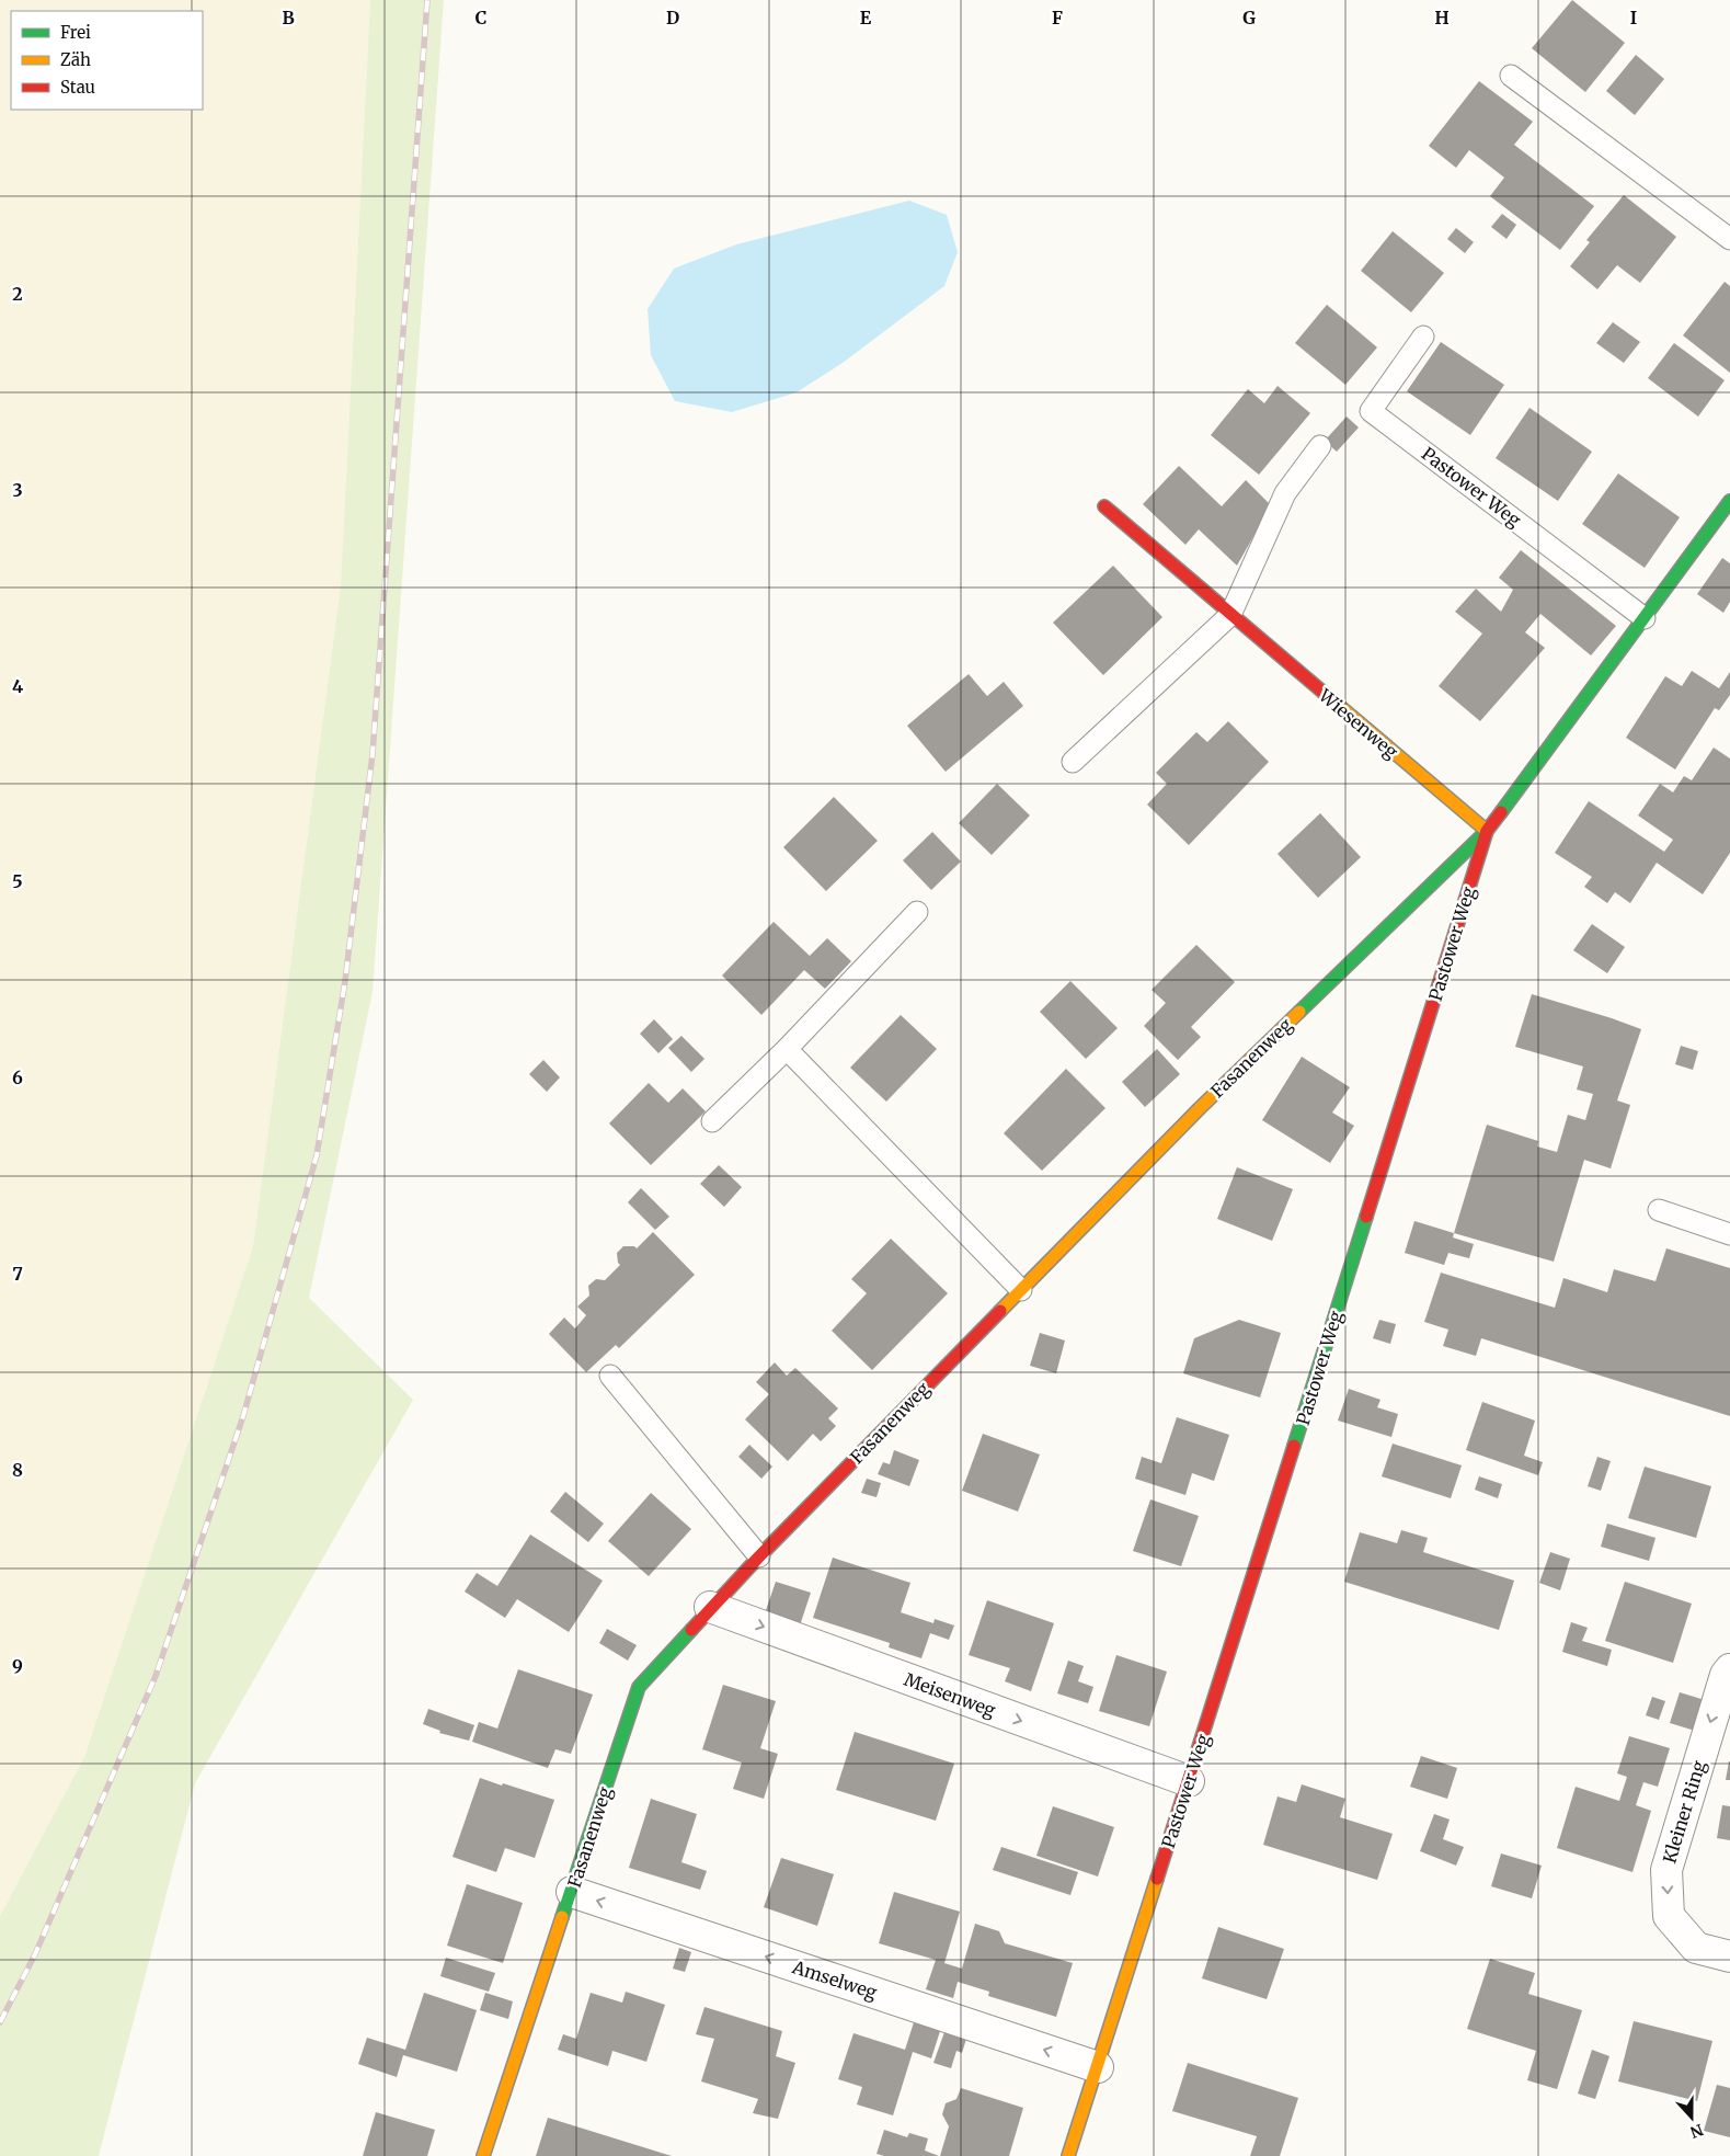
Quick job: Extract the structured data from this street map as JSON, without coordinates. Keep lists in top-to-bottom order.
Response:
{
  "streets": {
    "street": [
      "Pastower Weg",
      "Wiesenweg",
      "Fasanenweg",
      "Meisenweg",
      "Kleiner Ring",
      "Amselweg"
    ]
  },
  "crossings": [
    ["Pastower Weg", "Wiesenweg"],
    ["Pastower Weg", "Fasanenweg"],
    ["Pastower Weg", "Meisenweg"],
    ["Pastower Weg", "Amselweg"],
    ["Wiesenweg", "Fasanenweg"],
    ["Fasanenweg", "Meisenweg"],
    ["Fasanenweg", "Amselweg"]
  ],
  "one_way": ["Meisenweg", "Kleiner Ring", "Amselweg"],
  "legend": ["Frei", "Zäh", "Stau"],
  "north": "bottom",
  "grid": {
    "columns": [
      "B",
      "C",
      "D",
      "E",
      "F",
      "G",
      "H",
      "I"
    ],
    "rows": [
      "2",
      "3",
      "4",
      "5",
      "6",
      "7",
      "8",
      "9"
    ]
  }
}
